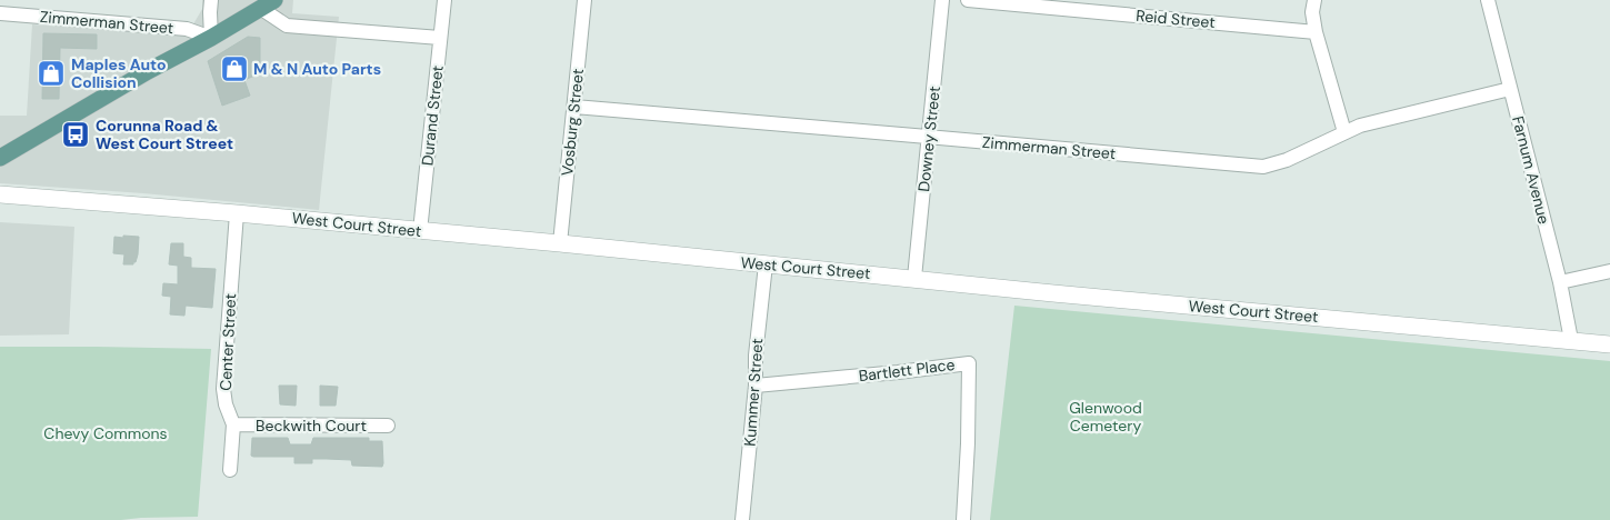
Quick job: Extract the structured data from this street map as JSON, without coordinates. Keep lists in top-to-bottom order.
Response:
{
  "streets": {
    "street": [
      "Reid Street",
      "Zimmerman Street",
      "Durand Street",
      "Vosburg Street",
      "Downey Street",
      "Farnum Avenue",
      "West Court Street",
      "Center Street",
      "Bartlett Place",
      "Kummer Street",
      "Beckwith Court"
    ]
  },
  "crossings": [
    ["Zimmerman Street", "Vosburg Street"],
    ["Zimmerman Street", "Downey Street"],
    ["Zimmerman Street", "Farnum Avenue"],
    ["Durand Street", "West Court Street"],
    ["Vosburg Street", "West Court Street"],
    ["Downey Street", "West Court Street"],
    ["Farnum Avenue", "West Court Street"],
    ["West Court Street", "Center Street"],
    ["West Court Street", "Kummer Street"],
    ["Center Street", "Beckwith Court"],
    ["Bartlett Place", "Kummer Street"]
  ],
  "parks": ["Glenwood Cemetery", "Chevy Commons"],
  "places": {
    "shop": ["M & N Auto Parts", "Maples Auto Collision"],
    "bus stop": ["Corunna Road & West Court Street"]
  }
}
